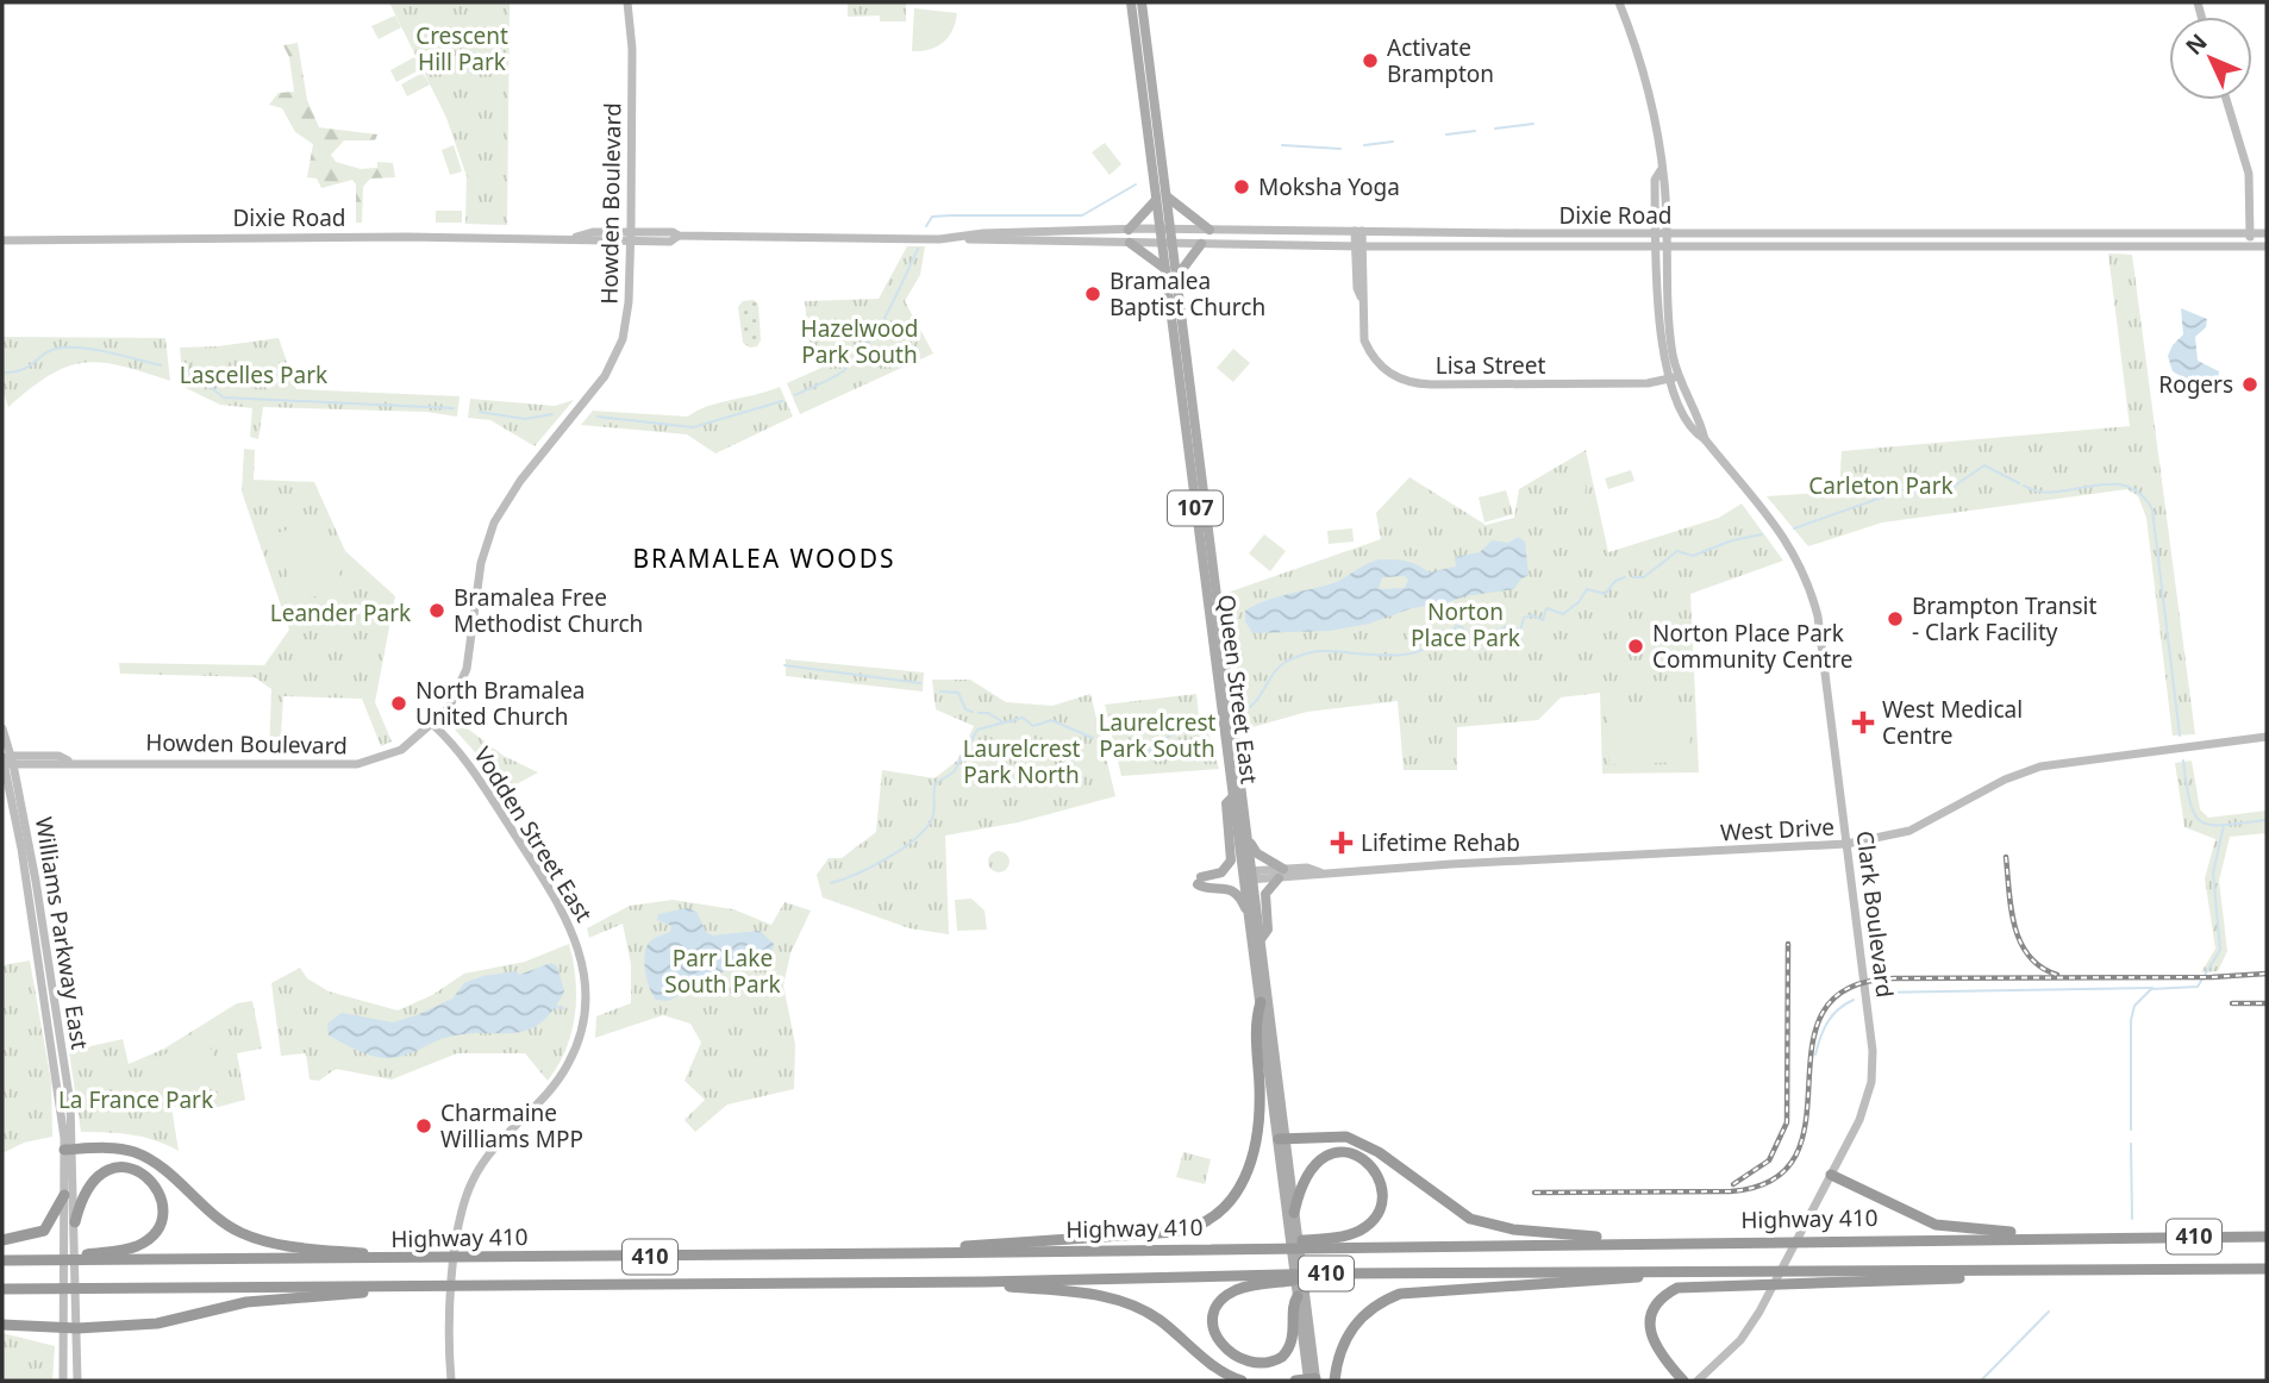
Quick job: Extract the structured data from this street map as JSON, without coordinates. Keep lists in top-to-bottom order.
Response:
{
  "streets": {
    "highway": ["Highway 410", "410"],
    "main road": ["107", "Queen Street East"],
    "street": [
      "Howden Boulevard",
      "Dixie Road",
      "Lisa Street",
      "West Drive",
      "Vodden Street East",
      "Clark Boulevard",
      "Williams Parkway East"
    ]
  },
  "crossings": [
    ["Howden Boulevard", "Dixie Road"],
    ["Howden Boulevard", "Vodden Street East"],
    ["Howden Boulevard", "Williams Parkway East"],
    ["Dixie Road", "Lisa Street"],
    ["Dixie Road", "Queen Street East"],
    ["Dixie Road", "Clark Boulevard"],
    ["Lisa Street", "Clark Boulevard"],
    ["Queen Street East", "West Drive"],
    ["West Drive", "Clark Boulevard"]
  ],
  "districts": ["BRAMALEA WOODS"],
  "parks": [
    "Crescent Hill Park",
    "Hazelwood Park South",
    "Lascelles Park",
    "Carleton Park",
    "Norton Place Park",
    "Leander Park",
    "Laurelcrest Park South",
    "Laurelcrest Park North",
    "Parr Lake South Park",
    "La France Park"
  ],
  "places": {
    "other": [
      "Activate Brampton",
      "Moksha Yoga",
      "Bramalea Baptist Church",
      "Rogers",
      "Bramalea Free Methodist Church",
      "Brampton Transit - Clark Facility",
      "Norton Place Park Community Centre",
      "North Bramalea United Church",
      "Charmaine Williams MPP"
    ],
    "health": ["West Medical Centre", "Lifetime Rehab"]
  },
  "north": "top left"
}
